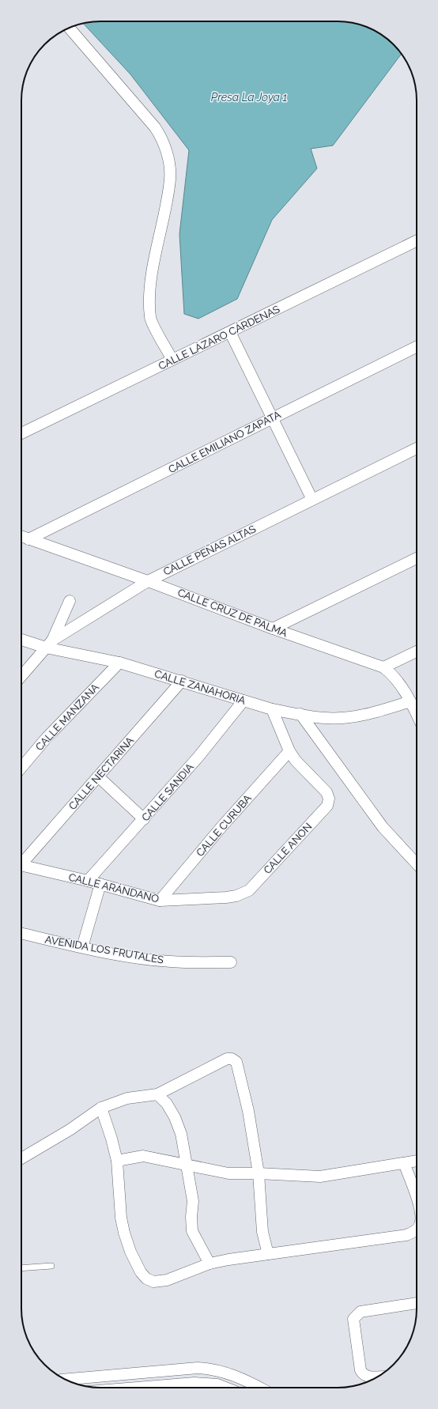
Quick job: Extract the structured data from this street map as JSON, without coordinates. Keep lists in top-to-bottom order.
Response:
{
  "streets": {
    "street": [
      "CALLE LÁZARO CÁRDENAS",
      "CALLE EMILIANO ZAPATA",
      "CALLE PEÑAS ALTAS",
      "CALLE CRUZ DE PALMA",
      "CALLE ZANAHORIA",
      "CALLE MANZANA",
      "CALLE NECTARINA",
      "CALLE SANDIA",
      "CALLE CURUBA",
      "CALLE ANON",
      "CALLE ARÁNDANO",
      "AVENIDA LOS FRUTALES"
    ]
  },
  "crossings": [
    ["CALLE EMILIANO ZAPATA", "CALLE CRUZ DE PALMA"],
    ["CALLE PEÑAS ALTAS", "CALLE CRUZ DE PALMA"],
    ["CALLE PEÑAS ALTAS", "CALLE ZANAHORIA"],
    ["CALLE CRUZ DE PALMA", "CALLE ZANAHORIA"],
    ["CALLE ZANAHORIA", "CALLE MANZANA"],
    ["CALLE ZANAHORIA", "CALLE NECTARINA"],
    ["CALLE ZANAHORIA", "CALLE SANDIA"],
    ["CALLE SANDIA", "CALLE ARÁNDANO"],
    ["CALLE CURUBA", "CALLE ANON"],
    ["CALLE CURUBA", "CALLE ARÁNDANO"],
    ["CALLE ANON", "CALLE ARÁNDANO"]
  ],
  "water": ["Presa La Joya 1"]
}
